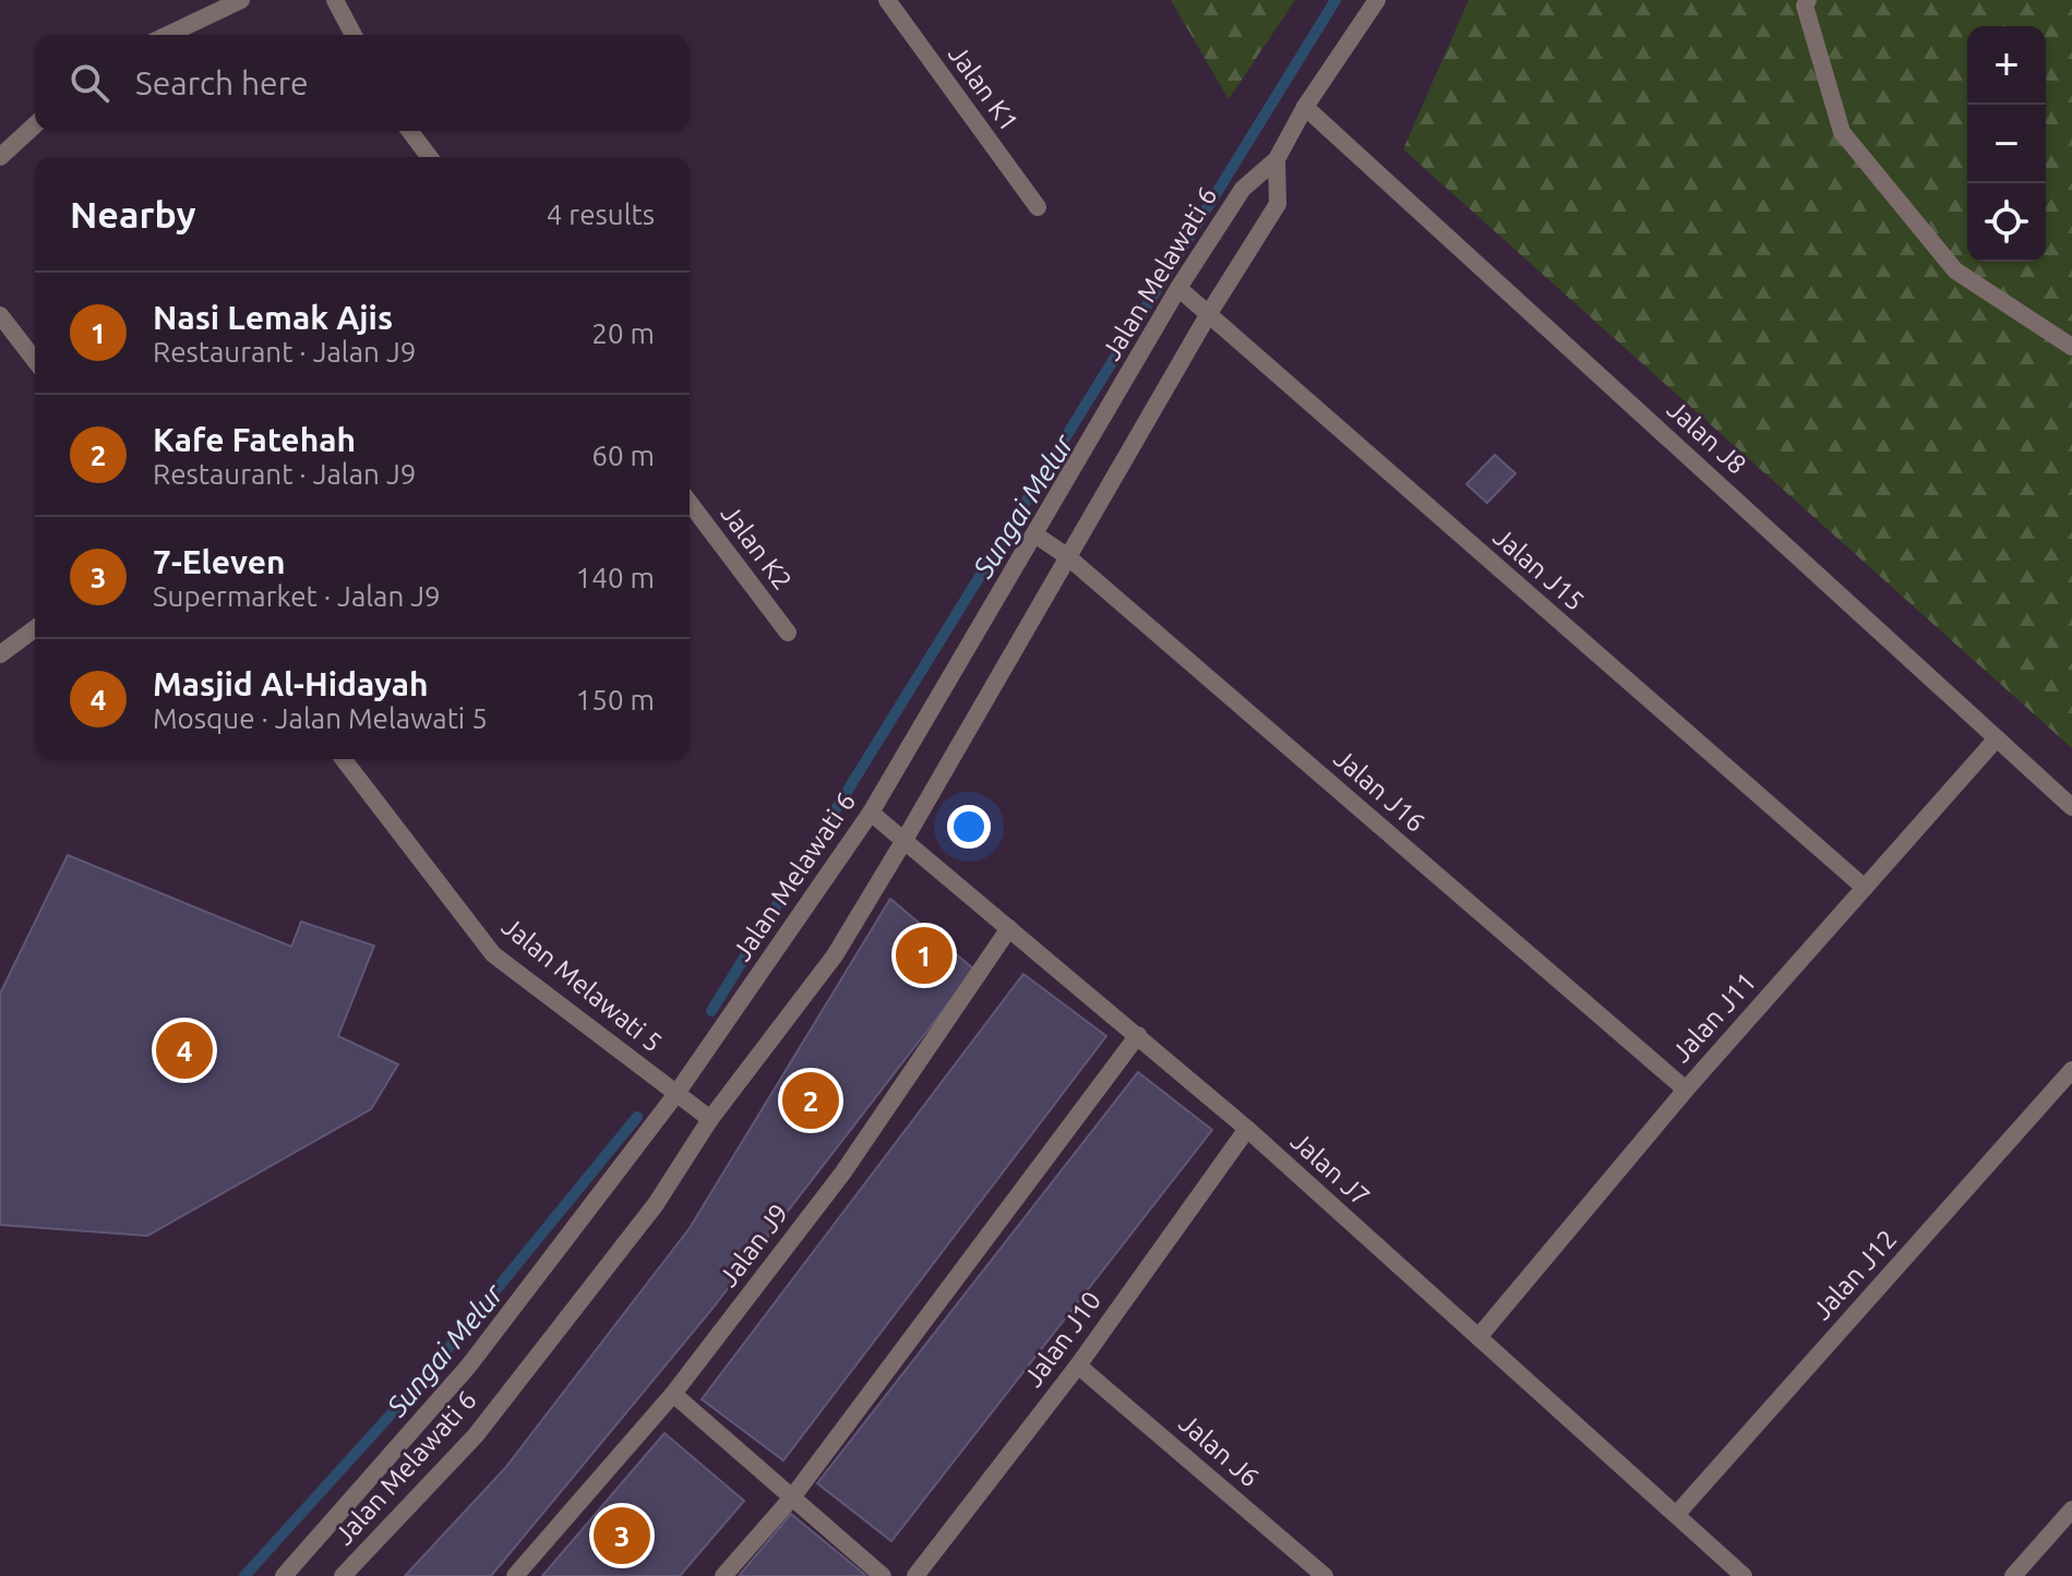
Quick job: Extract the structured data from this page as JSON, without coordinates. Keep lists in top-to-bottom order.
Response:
{
  "streets": {
    "street": [
      "Jalan K1",
      "Jalan Melawati 6",
      "Jalan J8",
      "Jalan K2",
      "Jalan J15",
      "Jalan J16",
      "Jalan Melawati 5",
      "Jalan J11",
      "Jalan J7",
      "Jalan J9",
      "Jalan J12",
      "Jalan J10",
      "Jalan J6"
    ]
  },
  "crossings": [
    ["Jalan Melawati 6", "Jalan J8"],
    ["Jalan Melawati 6", "Jalan J15"],
    ["Jalan Melawati 6", "Jalan J16"],
    ["Jalan Melawati 6", "Jalan Melawati 5"],
    ["Jalan Melawati 6", "Jalan J7"],
    ["Jalan J8", "Jalan J11"],
    ["Jalan J15", "Jalan J11"],
    ["Jalan J16", "Jalan J11"],
    ["Jalan J11", "Jalan J7"],
    ["Jalan J7", "Jalan J9"],
    ["Jalan J7", "Jalan J12"],
    ["Jalan J7", "Jalan J10"],
    ["Jalan J10", "Jalan J6"]
  ],
  "water": ["Sungai Melur"],
  "page": {
    "map_buttons": ["+", "−"],
    "search": "Search here",
    "heading": ["Nearby", "4 results"],
    "list": [
      {
        "mark": "1",
        "name": "Nasi Lemak Ajis",
        "note": "Restaurant · Jalan J9",
        "value": "20 m"
      },
      {
        "mark": "2",
        "name": "Kafe Fatehah",
        "note": "Restaurant · Jalan J9",
        "value": "60 m"
      },
      {
        "mark": "3",
        "name": "7-Eleven",
        "note": "Supermarket · Jalan J9",
        "value": "140 m"
      },
      {
        "mark": "4",
        "name": "Masjid Al-Hidayah",
        "note": "Mosque · Jalan Melawati 5",
        "value": "150 m"
      }
    ],
    "pins": [
      "1",
      "4",
      "2",
      "3"
    ]
  }
}
